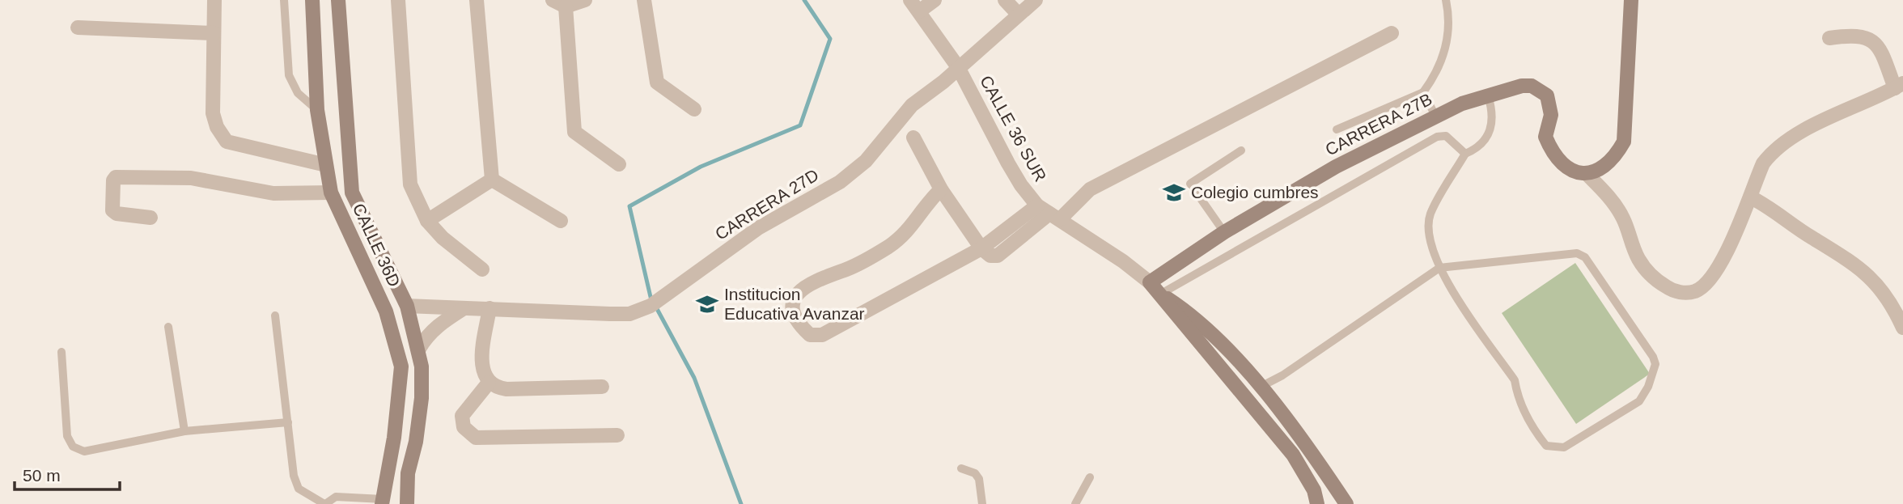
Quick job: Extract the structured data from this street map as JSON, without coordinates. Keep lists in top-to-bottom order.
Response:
{
  "streets": {
    "street": [
      "CARRERA 27B",
      "CALLE 36 SUR",
      "CARRERA 27D",
      "CALLE 36D"
    ]
  },
  "crossings": [
    ["CARRERA 27B", "CALLE 36 SUR"],
    ["CALLE 36 SUR", "CARRERA 27D"],
    ["CARRERA 27D", "CALLE 36D"]
  ],
  "places": {
    "school or university": ["Colegio cumbres", "Institucion Educativa Avanzar"]
  },
  "scale_bar": "50 m"
}
